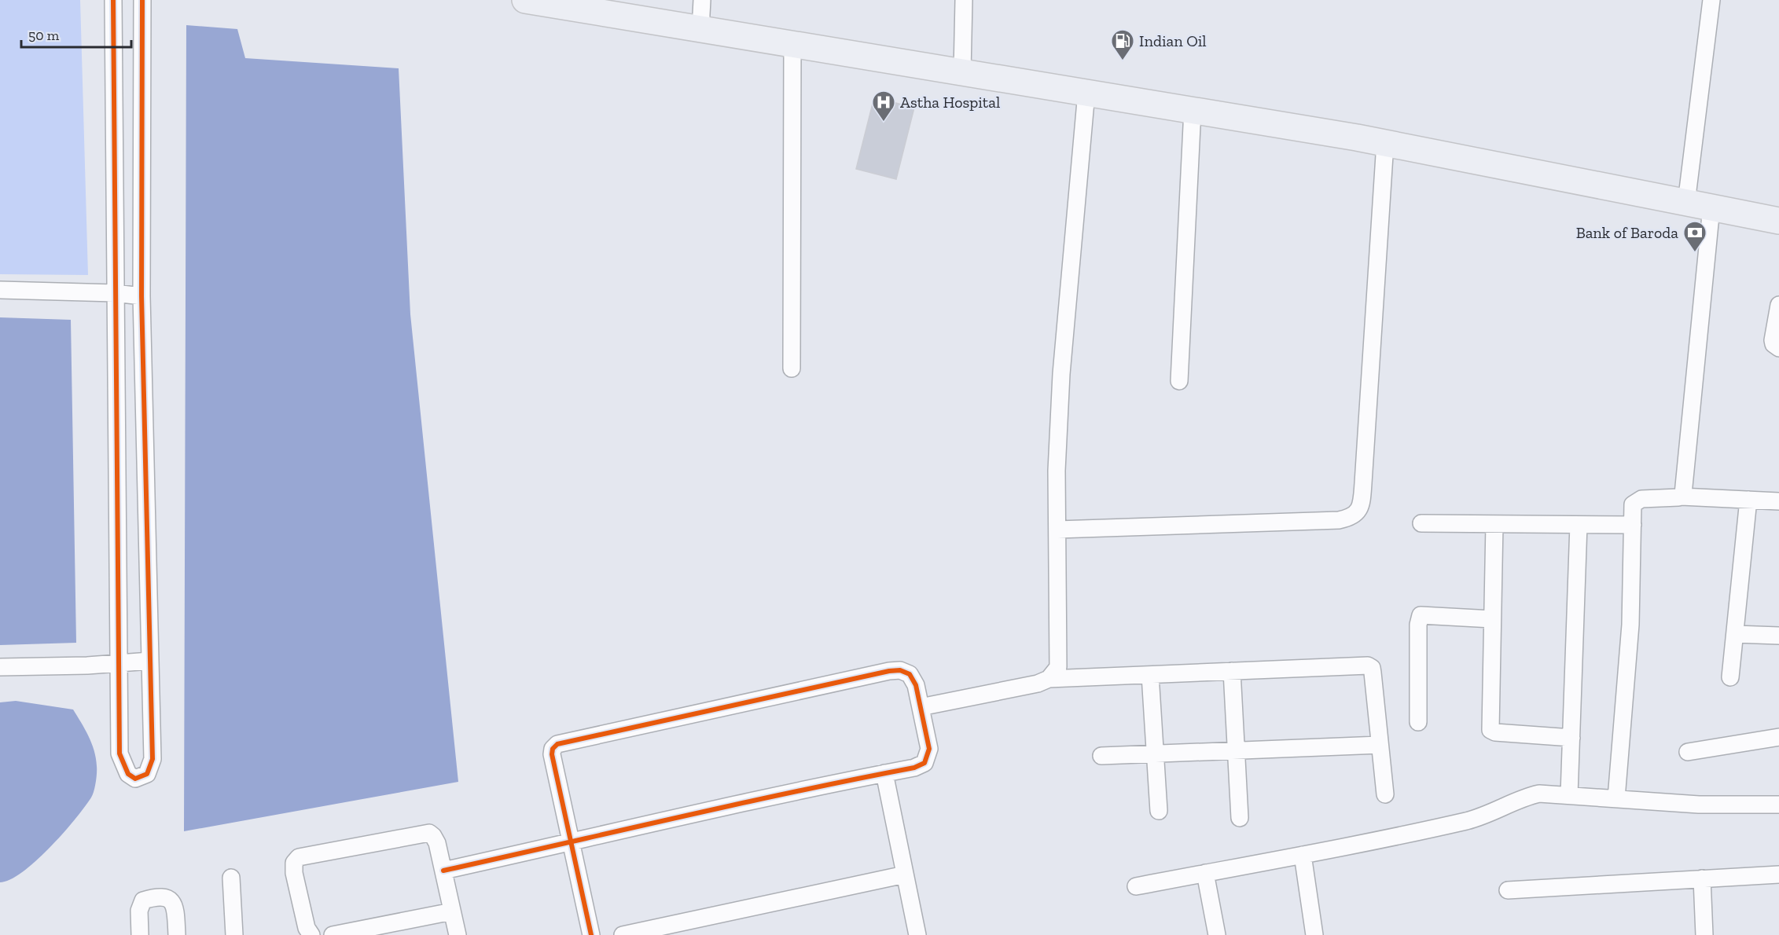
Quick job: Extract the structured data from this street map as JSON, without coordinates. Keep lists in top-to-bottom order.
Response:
{
  "places": {
    "fuel station": ["Indian Oil"],
    "hospital": ["Astha Hospital"],
    "bank": ["Bank of Baroda"]
  },
  "scale_bar": "50 m"
}
